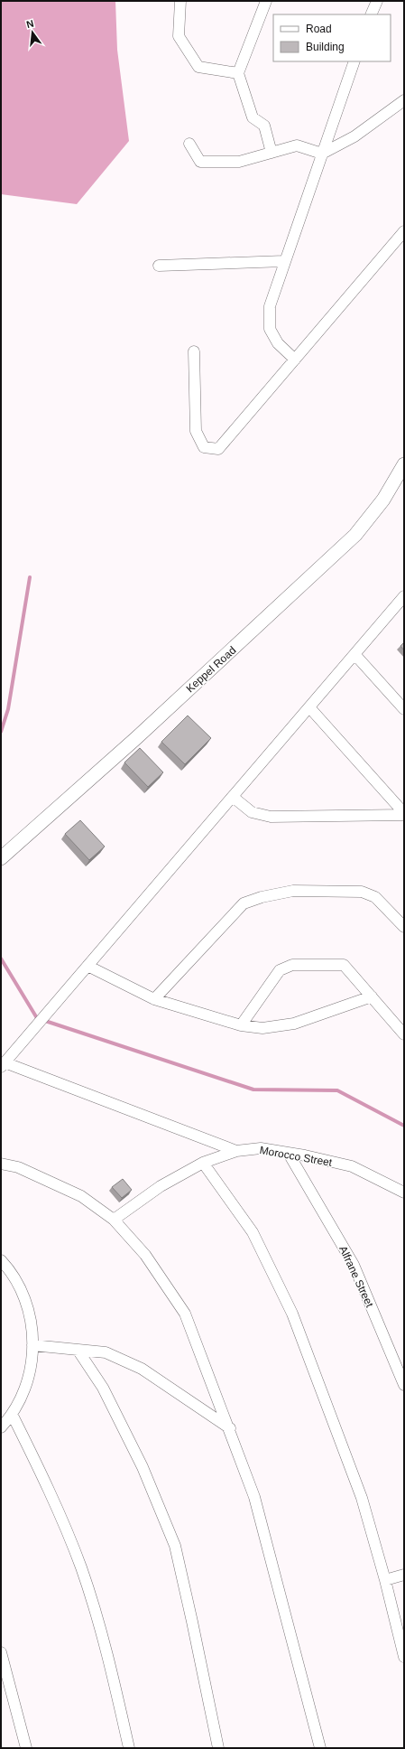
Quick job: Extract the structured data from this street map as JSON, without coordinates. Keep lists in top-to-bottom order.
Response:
{
  "streets": {
    "street": ["Keppel Road", "Morocco Street", "Alfrane Street"]
  },
  "crossings": [
    ["Morocco Street", "Alfrane Street"]
  ],
  "legend": ["Road", "Building"],
  "north": "top"
}
